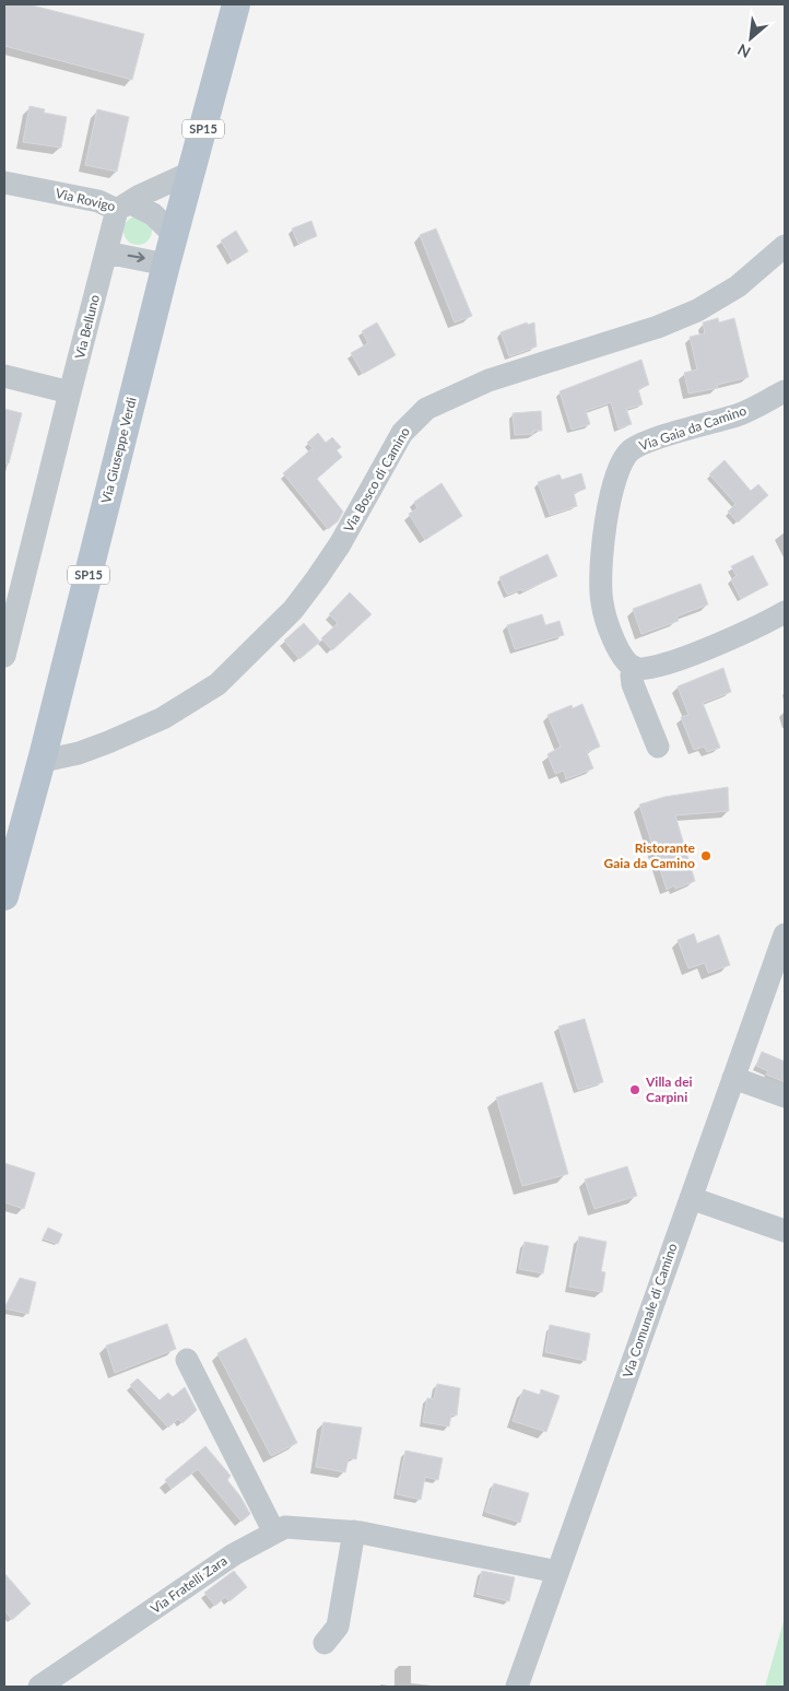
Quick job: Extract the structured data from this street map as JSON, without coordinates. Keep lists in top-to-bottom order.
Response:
{
  "streets": {
    "main road": ["SP15", "Via Giuseppe Verdi"],
    "street": [
      "Via Rovigo",
      "Via Belluno",
      "Via Gaia da Camino",
      "Via Bosco di Camino",
      "Via Comunale di Camino",
      "Via Fratelli Zara"
    ]
  },
  "crossings": [
    ["Via Rovigo", "Via Belluno"],
    ["Via Rovigo", "Via Giuseppe Verdi"],
    ["Via Giuseppe Verdi", "Via Bosco di Camino"],
    ["Via Comunale di Camino", "Via Fratelli Zara"]
  ],
  "places": ["Ristorante Gaia da Camino", "Villa dei Carpini"],
  "north": "bottom left"
}
